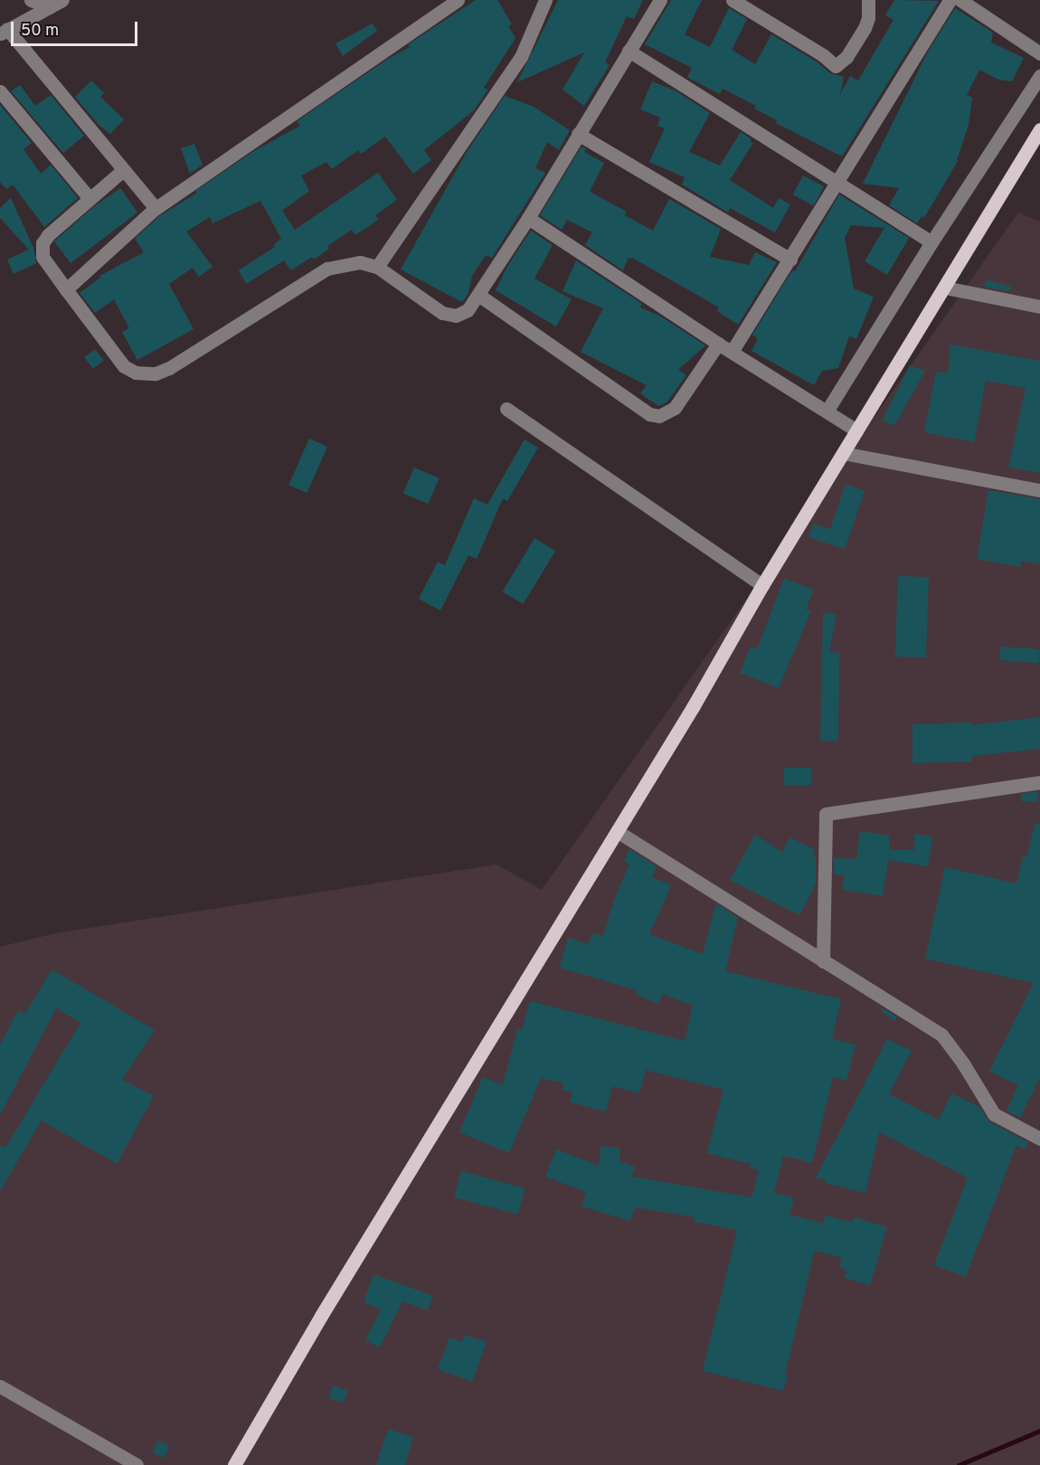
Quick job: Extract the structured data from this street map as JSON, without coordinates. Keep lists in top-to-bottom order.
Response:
{
  "scale_bar": "50 m"
}
